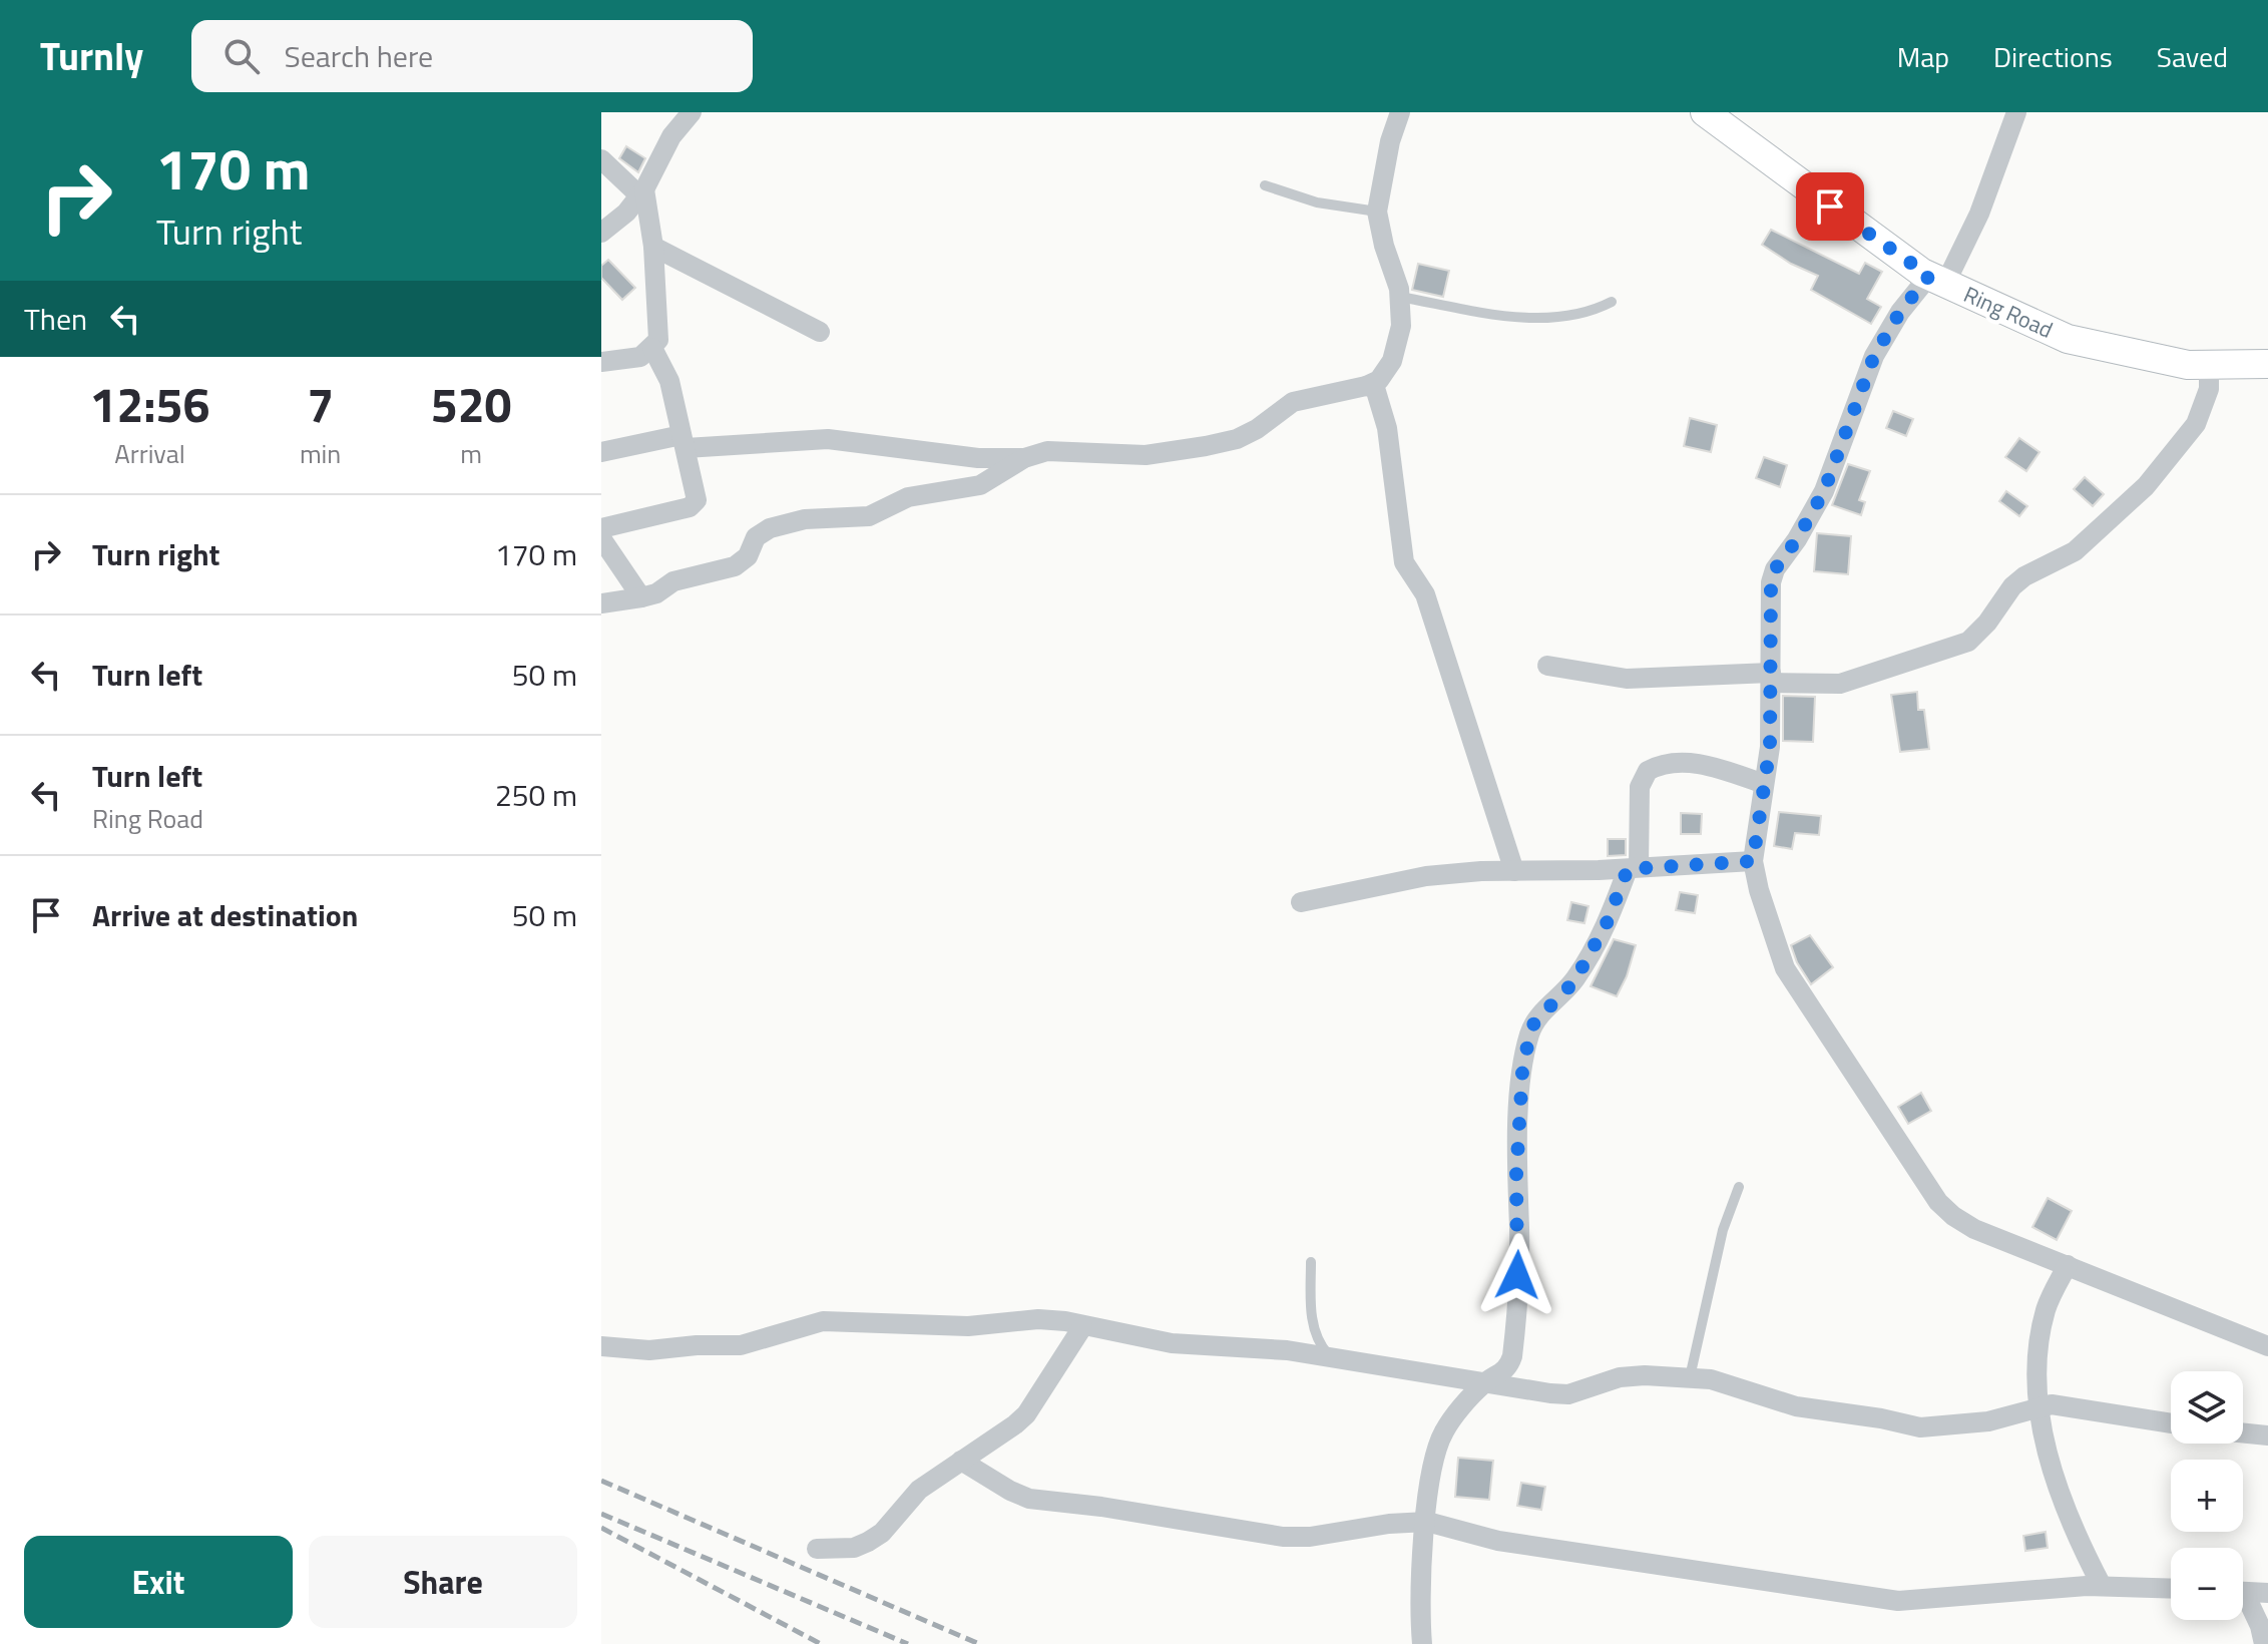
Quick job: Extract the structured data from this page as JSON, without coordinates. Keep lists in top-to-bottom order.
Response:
{
  "streets": {
    "street": ["Ring Road"]
  },
  "page": {
    "header": "Turnly",
    "search": "Search here",
    "nav": ["Map", "Directions", "Saved"],
    "turn": ["170 m", "Turn right"],
    "then": "Then",
    "eta": [
      "12:56",
      "Arrival",
      "7",
      "min",
      "520",
      "m"
    ],
    "list": [
      {
        "name": "Turn right",
        "value": "170 m"
      },
      {
        "name": "Turn left",
        "value": "50 m"
      },
      {
        "name": "Turn left",
        "note": "Ring Road",
        "value": "250 m"
      },
      {
        "name": "Arrive at destination",
        "value": "50 m"
      }
    ],
    "map_buttons": ["+", "−"],
    "buttons": ["Exit", "Share"]
  }
}
